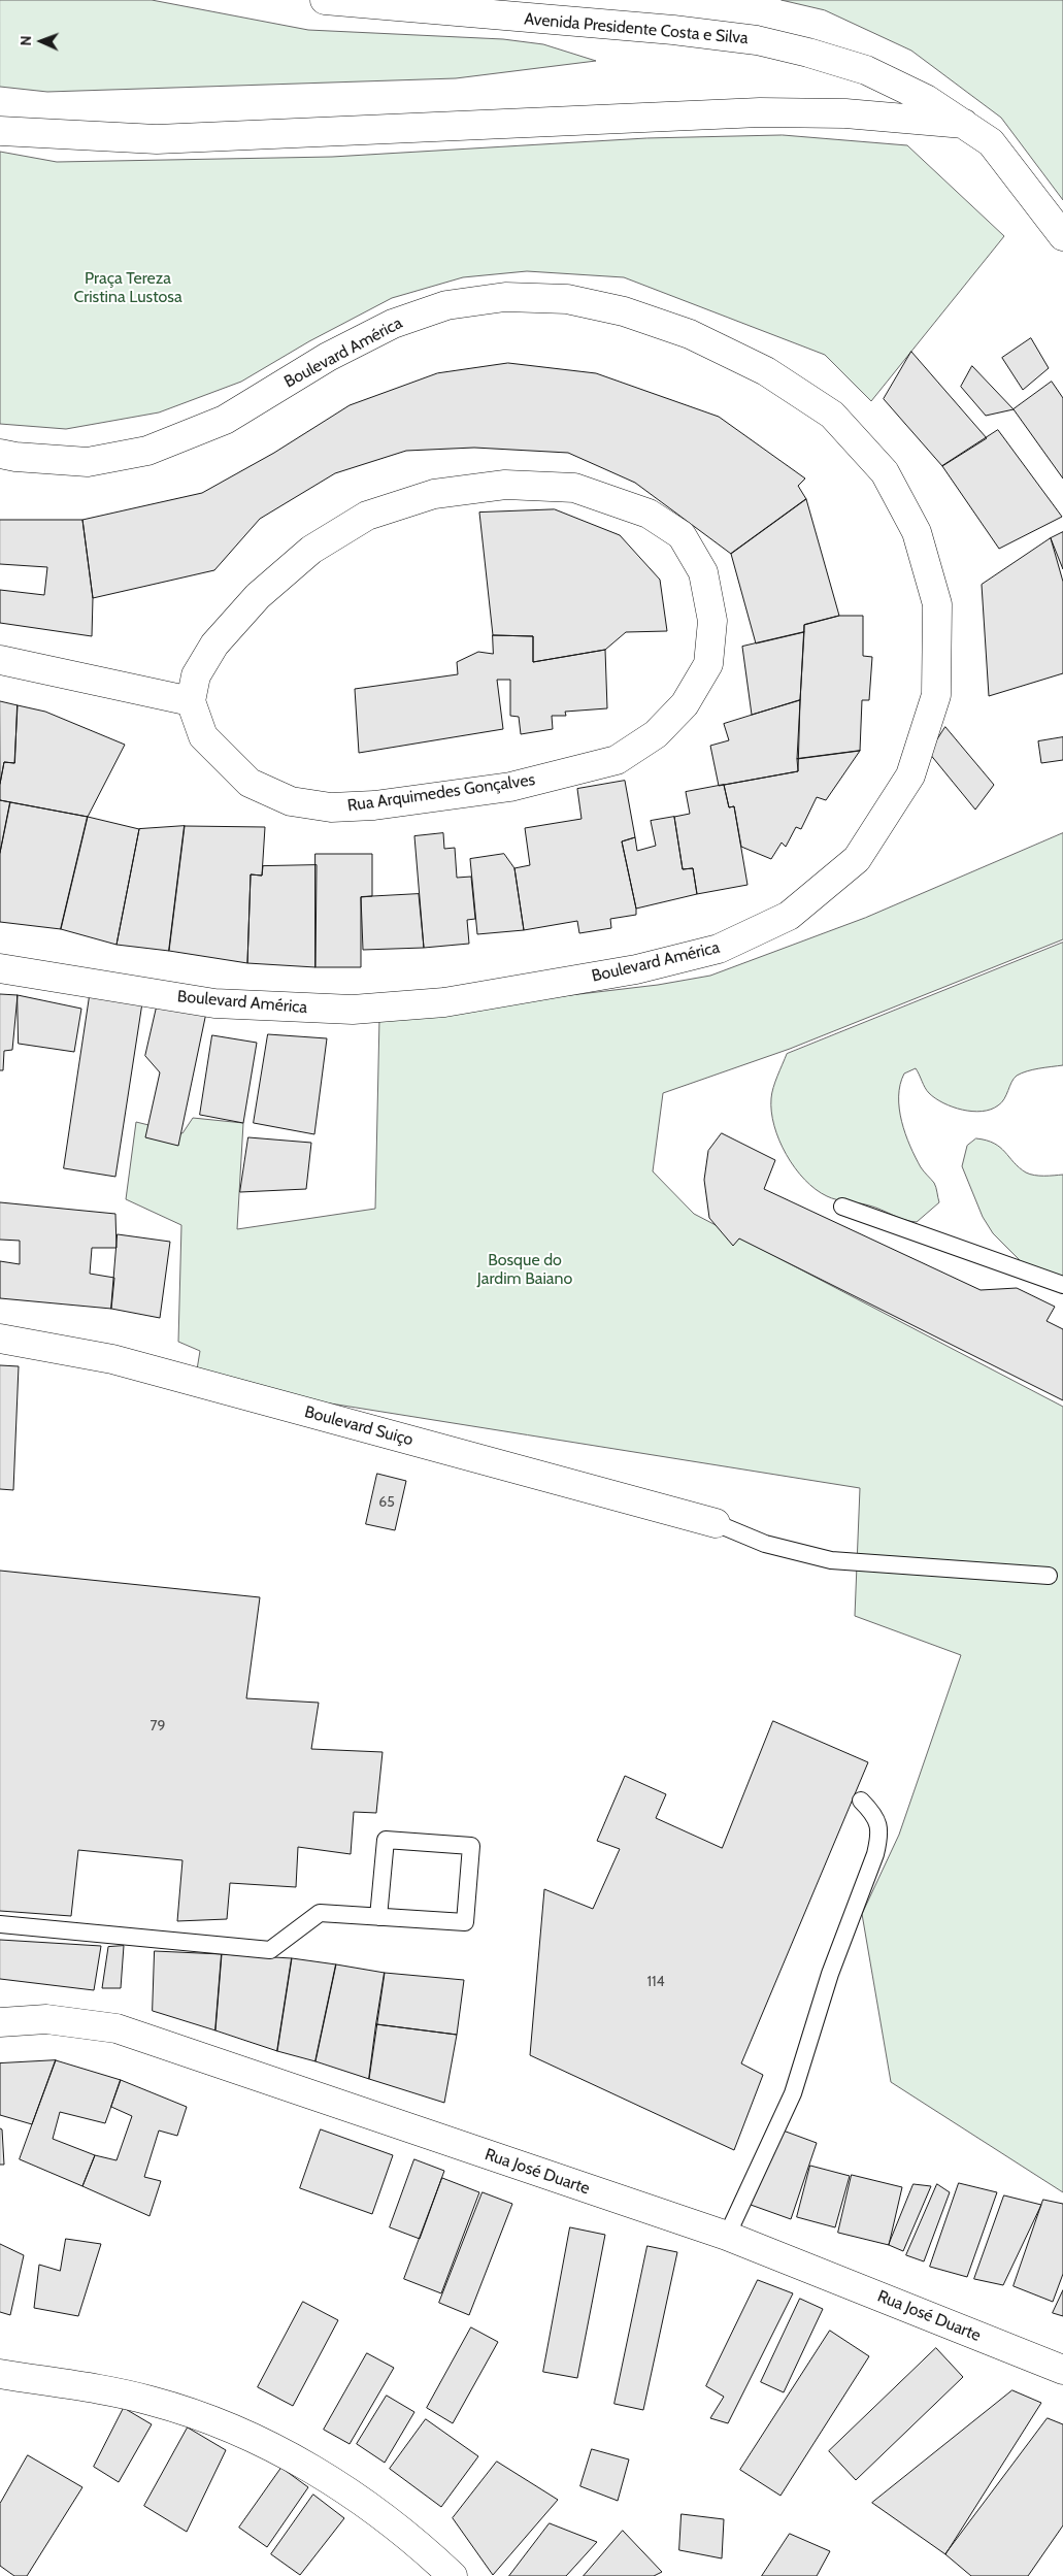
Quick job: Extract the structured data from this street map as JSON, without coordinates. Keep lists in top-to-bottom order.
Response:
{
  "streets": {
    "street": [
      "Avenida Presidente Costa e Silva",
      "Boulevard América",
      "Rua Arquimedes Gonçalves",
      "Boulevard Suiço",
      "Rua José Duarte"
    ]
  },
  "parks": ["Praça Tereza Cristina Lustosa", "Bosque do Jardim Baiano"],
  "house_numbers": ["65", "79", "114"],
  "north": "left"
}
